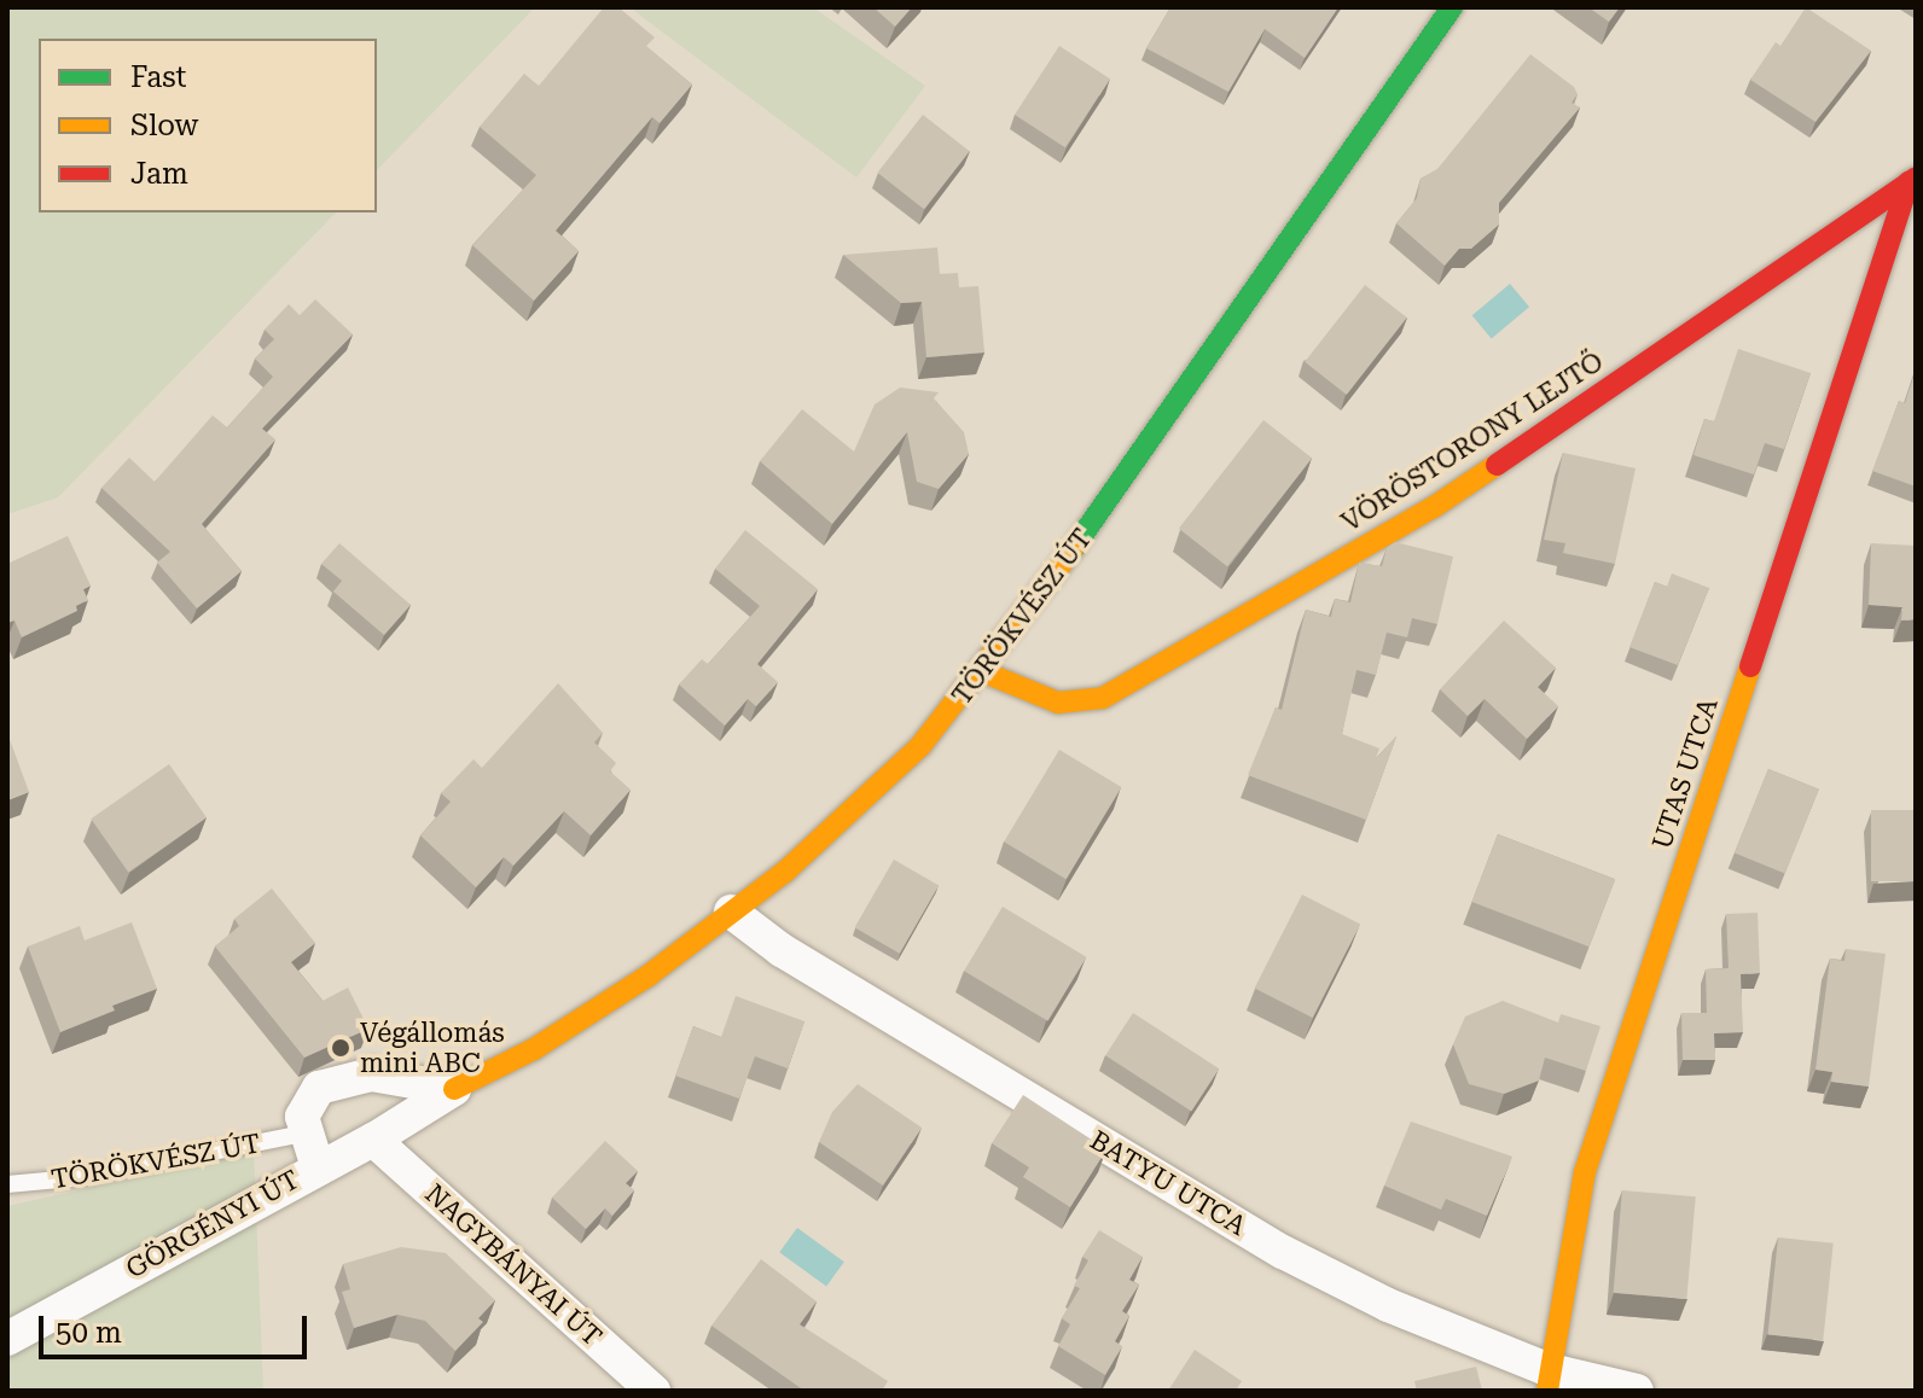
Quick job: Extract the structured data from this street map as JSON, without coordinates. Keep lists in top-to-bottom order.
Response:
{
  "streets": {
    "street": [
      "VÖRÖSTORONY LEJTŐ",
      "TÖRÖKVÉSZ ÚT",
      "UTAS UTCA",
      "BATYU UTCA",
      "GÖRGÉNYI ÚT",
      "NAGYBÁNYAI ÚT"
    ]
  },
  "crossings": [
    ["VÖRÖSTORONY LEJTŐ", "TÖRÖKVÉSZ ÚT"],
    ["VÖRÖSTORONY LEJTŐ", "UTAS UTCA"],
    ["TÖRÖKVÉSZ ÚT", "BATYU UTCA"],
    ["TÖRÖKVÉSZ ÚT", "GÖRGÉNYI ÚT"],
    ["TÖRÖKVÉSZ ÚT", "NAGYBÁNYAI ÚT"],
    ["UTAS UTCA", "BATYU UTCA"]
  ],
  "places": ["Végállomás mini ABC"],
  "legend": ["Fast", "Slow", "Jam"],
  "scale_bar": "50 m"
}
